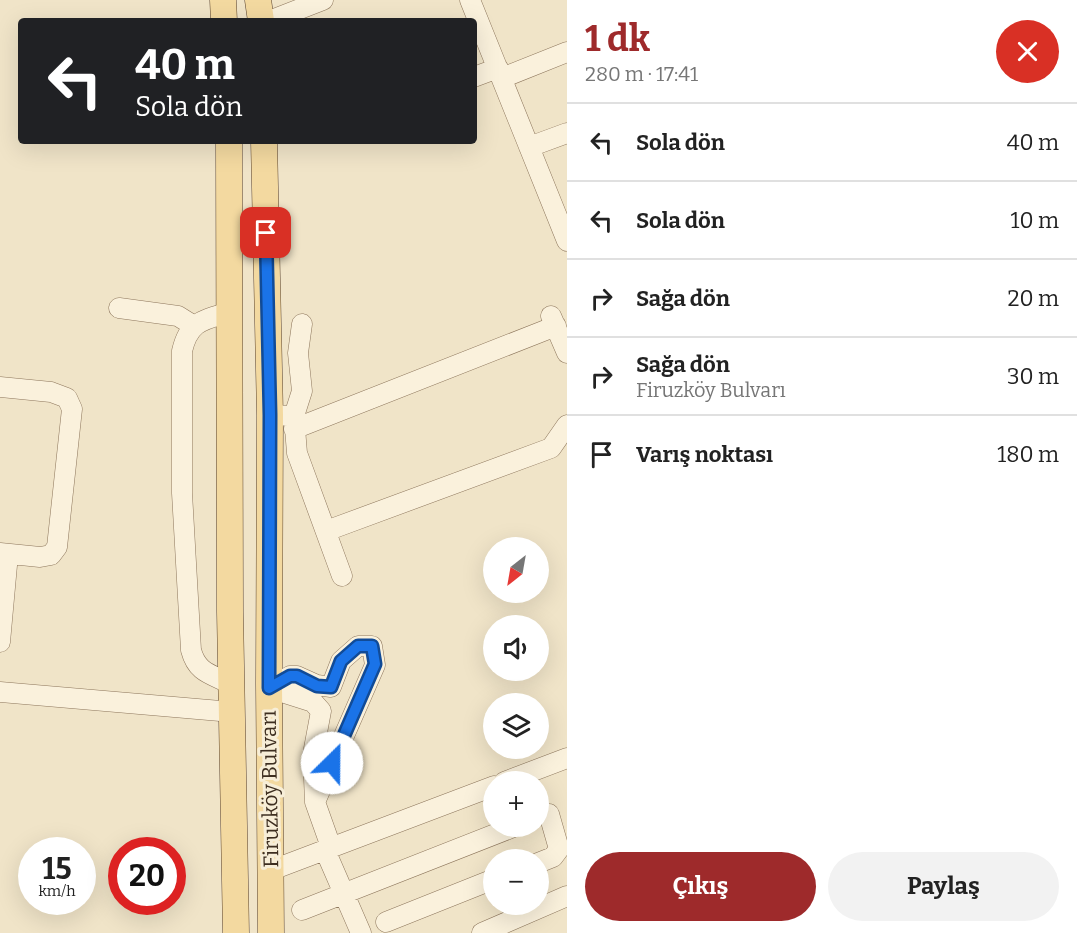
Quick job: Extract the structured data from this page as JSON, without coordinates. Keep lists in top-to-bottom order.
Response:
{
  "streets": {
    "main road": ["Firuzköy Bulvarı"]
  },
  "north": "bottom left",
  "page": {
    "heading": ["1 dk", "280 m · 17:41"],
    "turn": ["40 m", "Sola dön"],
    "list": [
      {
        "name": "Sola dön",
        "value": "40 m"
      },
      {
        "name": "Sola dön",
        "value": "10 m"
      },
      {
        "name": "Sağa dön",
        "value": "20 m"
      },
      {
        "name": "Sağa dön",
        "note": "Firuzköy Bulvarı",
        "value": "30 m"
      },
      {
        "name": "Varış noktası",
        "value": "180 m"
      }
    ],
    "map_buttons": ["+", "−"],
    "speed": "15 km/h",
    "limit": "20",
    "buttons": ["Çıkış", "Paylaş"]
  }
}
